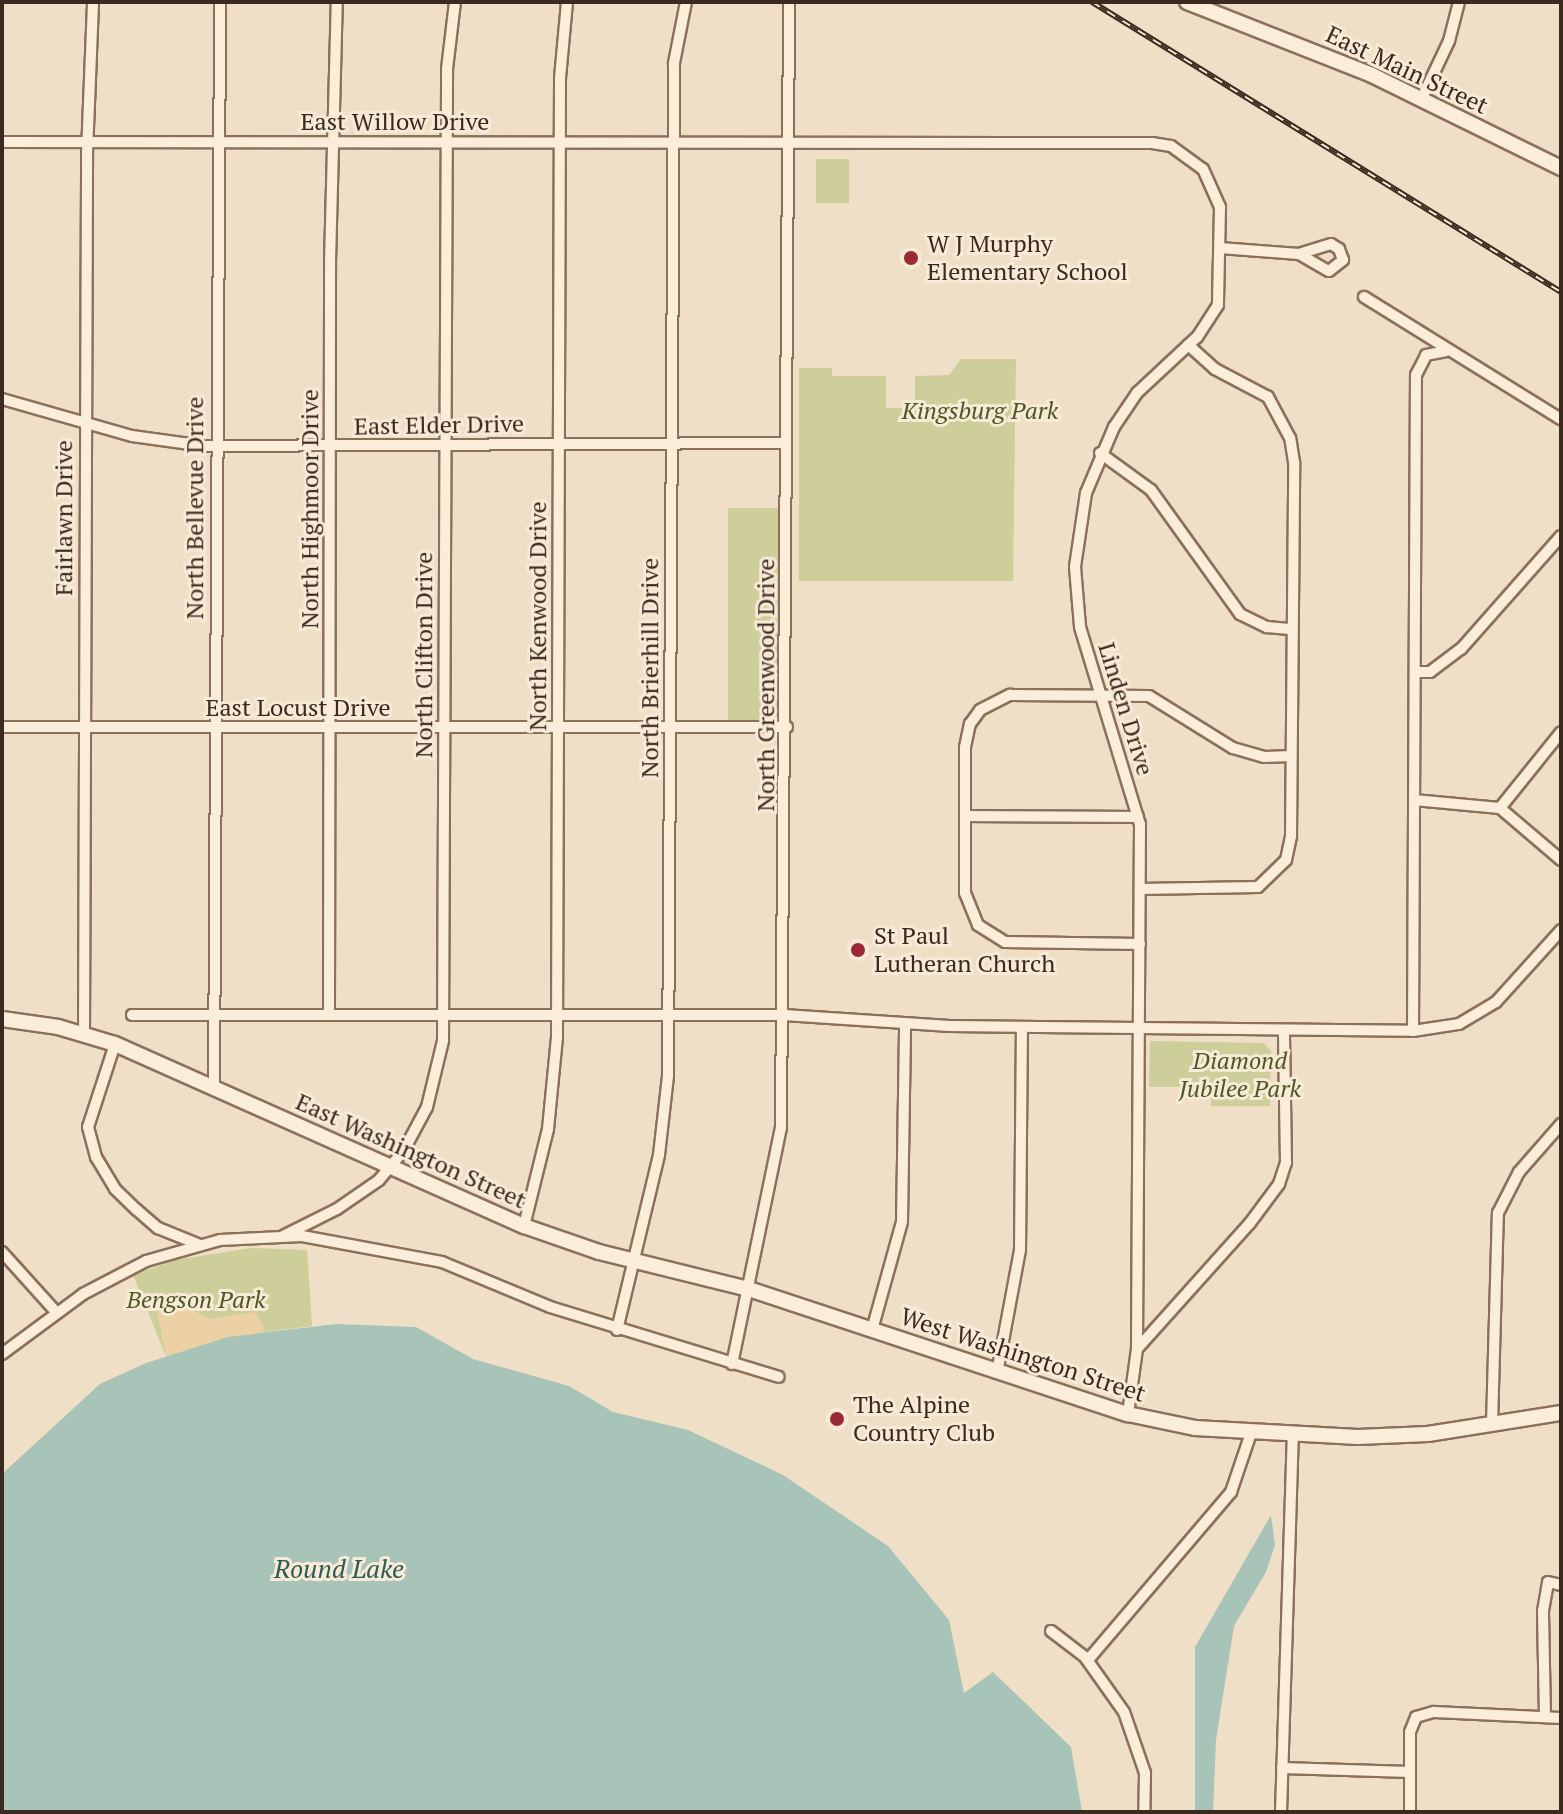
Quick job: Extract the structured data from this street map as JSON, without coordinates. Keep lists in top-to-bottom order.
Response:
{
  "streets": {
    "main road": ["East Main Street", "East Washington Street", "West Washington Street"],
    "street": [
      "East Willow Drive",
      "East Elder Drive",
      "North Bellevue Drive",
      "North Highmoor Drive",
      "Fairlawn Drive",
      "North Kenwood Drive",
      "North Clifton Drive",
      "North Brierhill Drive",
      "North Greenwood Drive",
      "East Locust Drive",
      "Linden Drive"
    ]
  },
  "crossings": [
    ["East Willow Drive", "North Bellevue Drive"],
    ["East Willow Drive", "North Highmoor Drive"],
    ["East Willow Drive", "Fairlawn Drive"],
    ["East Willow Drive", "North Kenwood Drive"],
    ["East Willow Drive", "North Clifton Drive"],
    ["East Willow Drive", "North Brierhill Drive"],
    ["East Willow Drive", "North Greenwood Drive"],
    ["East Willow Drive", "Linden Drive"],
    ["East Elder Drive", "North Bellevue Drive"],
    ["East Elder Drive", "North Highmoor Drive"],
    ["East Elder Drive", "Fairlawn Drive"],
    ["East Elder Drive", "North Kenwood Drive"],
    ["East Elder Drive", "North Clifton Drive"],
    ["East Elder Drive", "North Brierhill Drive"],
    ["East Elder Drive", "North Greenwood Drive"],
    ["North Bellevue Drive", "East Locust Drive"],
    ["North Bellevue Drive", "East Washington Street"],
    ["North Highmoor Drive", "East Locust Drive"],
    ["Fairlawn Drive", "East Locust Drive"],
    ["Fairlawn Drive", "East Washington Street"],
    ["North Kenwood Drive", "East Locust Drive"],
    ["North Kenwood Drive", "East Washington Street"],
    ["North Clifton Drive", "East Locust Drive"],
    ["North Clifton Drive", "East Washington Street"],
    ["North Brierhill Drive", "East Locust Drive"],
    ["North Brierhill Drive", "East Washington Street"],
    ["North Greenwood Drive", "East Locust Drive"],
    ["North Greenwood Drive", "East Washington Street"],
    ["Linden Drive", "West Washington Street"],
    ["East Washington Street", "West Washington Street"]
  ],
  "water": ["Round Lake"],
  "parks": ["Kingsburg Park", "Diamond Jubilee Park", "Bengson Park"],
  "places": ["W J Murphy Elementary School", "St Paul Lutheran Church", "The Alpine Country Club"]
}
